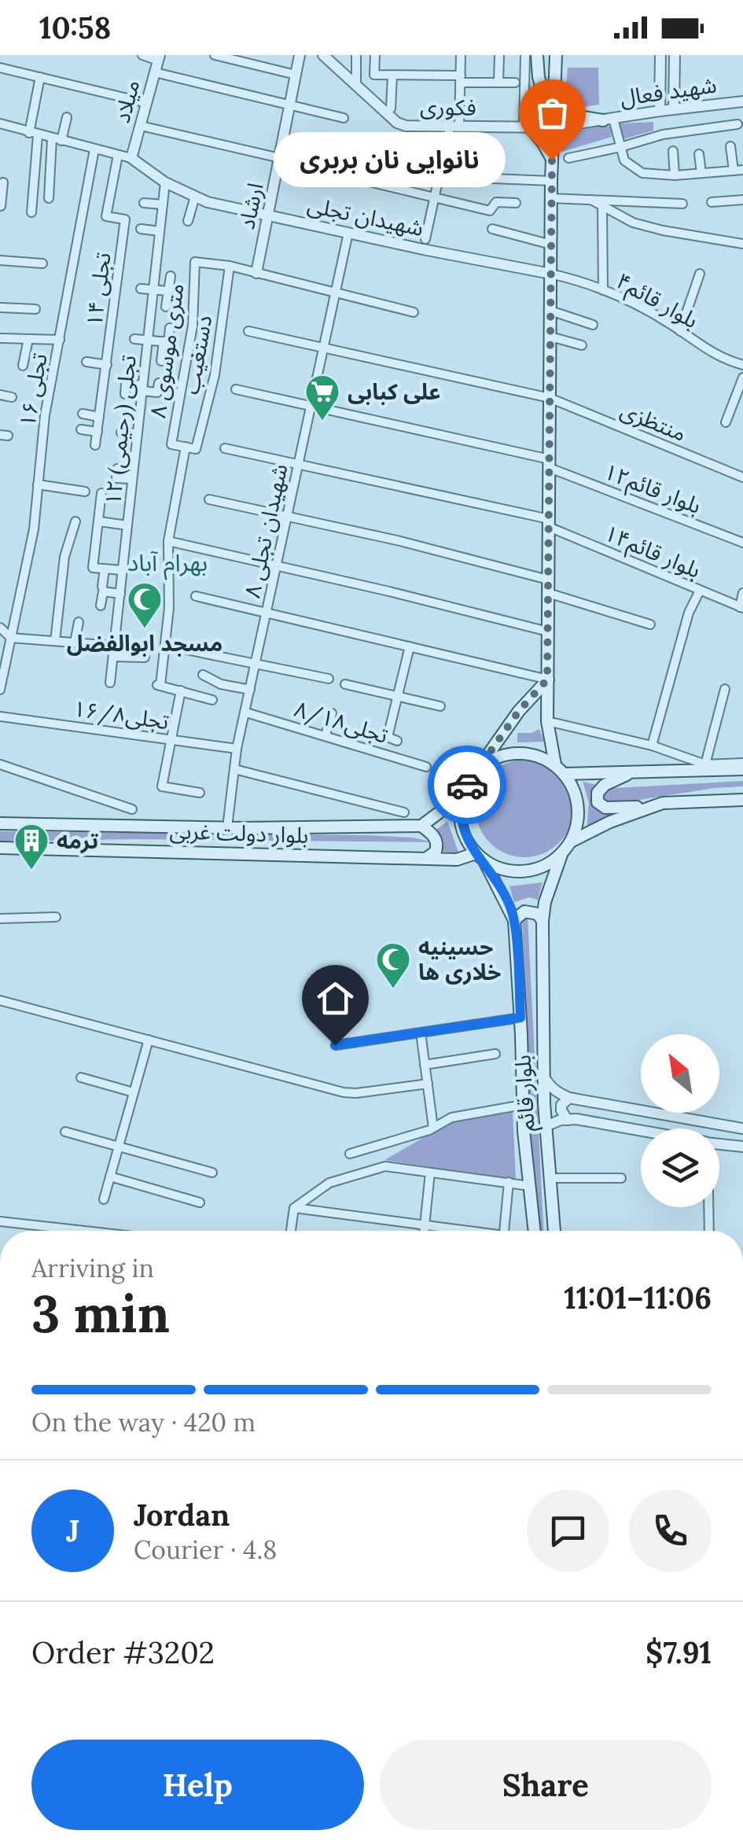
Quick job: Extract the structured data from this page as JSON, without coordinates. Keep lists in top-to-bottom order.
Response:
{
  "streets": {
    "main road": ["بلوار دولت غربی", "بلوار قائم"],
    "street": [
      "شهید فعال",
      "میلاد",
      "فکوری",
      "ارشاد",
      "شهیدان تجلی",
      "تجلی ۱۴",
      "بلوار قائم۴",
      "۸ متری موسوی",
      "دستغیب",
      "۱۶ تجلی",
      "منتظزی",
      "۱۲ تجلی (رحیمی)",
      "بلوار قائم۱۲",
      "شهیدان تجلی ۸",
      "بلوار قائم۱۴",
      "تجلی۱۶/۸",
      "تجلی۸/۱۸"
    ]
  },
  "crossings": [
    ["شهید فعال", "فکوری"],
    ["میلاد", "شهیدان تجلی"],
    ["ارشاد", "شهیدان تجلی"],
    ["شهیدان تجلی", "تجلی ۱۴"],
    ["شهیدان تجلی", "بلوار قائم۴"],
    ["شهیدان تجلی", "۱۶ تجلی"],
    ["شهیدان تجلی", "۱۲ تجلی (رحیمی)"],
    ["شهیدان تجلی", "شهیدان تجلی ۸"],
    ["۸ متری موسوی", "دستغیب"],
    ["منتظزی", "شهیدان تجلی ۸"],
    ["بلوار قائم۱۲", "شهیدان تجلی ۸"],
    ["شهیدان تجلی ۸", "بلوار قائم۱۴"],
    ["شهیدان تجلی ۸", "تجلی۱۶/۸"],
    ["شهیدان تجلی ۸", "تجلی۸/۱۸"],
    ["شهیدان تجلی ۸", "بلوار دولت غربی"],
    ["بلوار دولت غربی", "بلوار قائم"]
  ],
  "districts": ["بهرام آباد"],
  "places": {
    "other": ["نانوایی نان بربری"],
    "supermarket": ["علی کبابی"],
    "mosque": ["مسجد ابوالفضل", "حسینیه خلاری ها"],
    "building": ["ترمه"]
  },
  "north": "top left",
  "page": {
    "status": "10:58",
    "bubble": "نانوایی نان بربری",
    "heading": ["3 min", "Arriving in", "11:01–11:06"],
    "panel": [
      "Jordan",
      "Courier · 4.8",
      "Order #3202",
      "$7.91"
    ],
    "bar": "On the way · 420 m",
    "round": "J",
    "buttons": ["Help", "Share"]
  }
}
